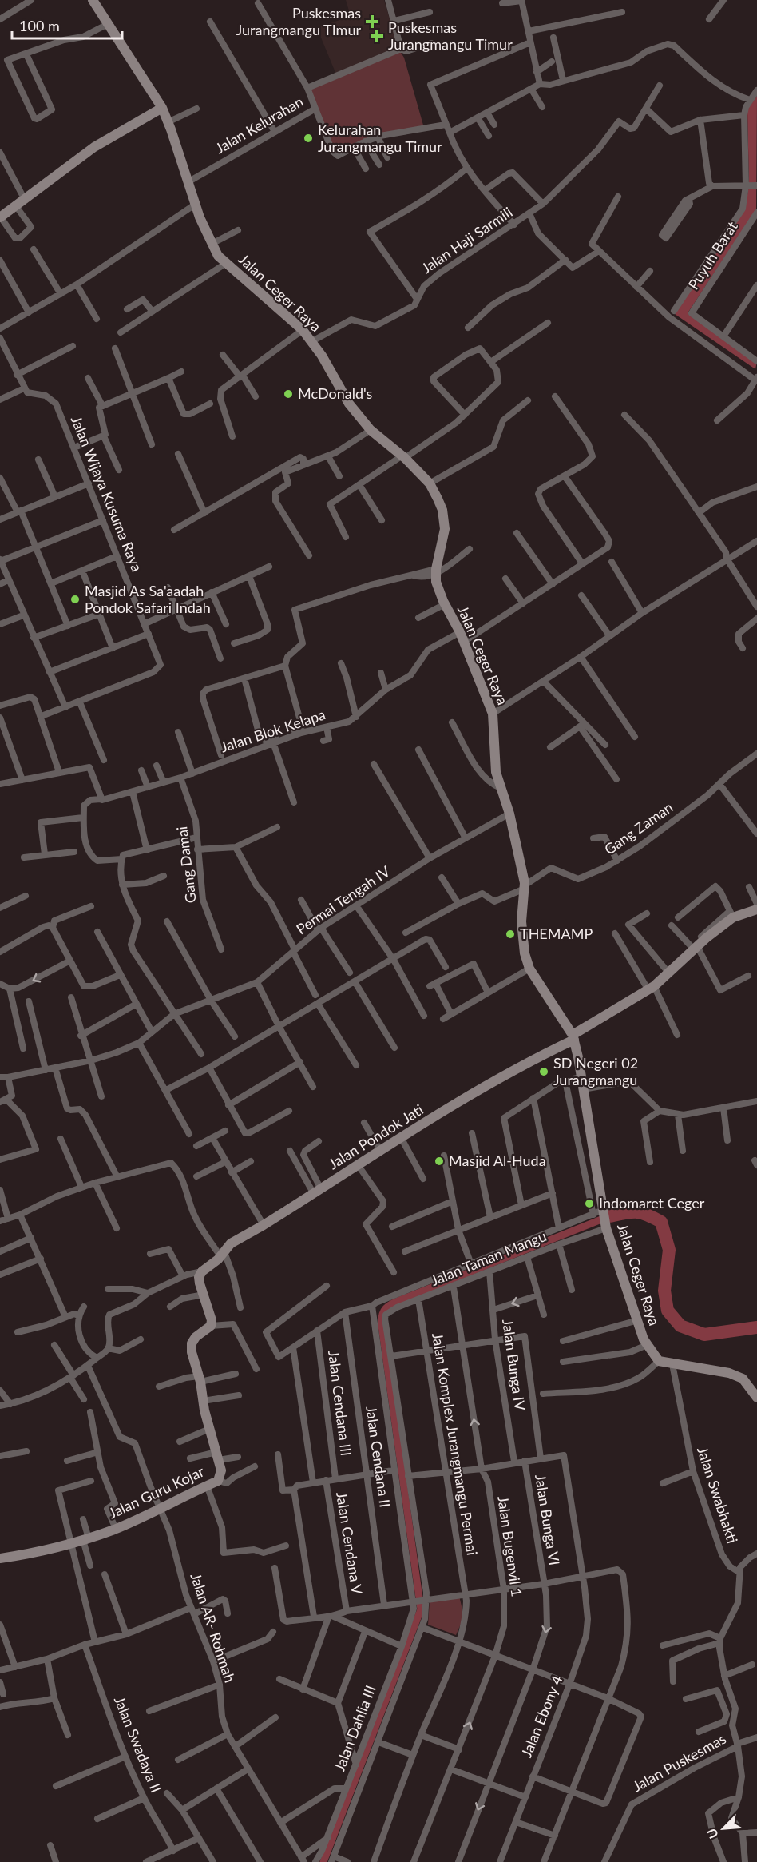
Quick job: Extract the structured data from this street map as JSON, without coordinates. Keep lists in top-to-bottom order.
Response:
{
  "streets": {
    "main road": ["Jalan Ceger Raya", "Jalan Pondok Jati", "Jalan Guru Kojar"],
    "street": [
      "Jalan Kelurahan",
      "Jalan Haji Sarmili",
      "Puyuh Barat",
      "Jalan Wijaya Kusuma Raya",
      "Jalan Blok Kelapa",
      "Gang Zaman",
      "Gang Damai",
      "Permai Tengah IV",
      "Jalan Taman Mangu",
      "Jalan Bunga IV",
      "Jalan Cendana III",
      "Jalan Komplex Jurangmangu Permai",
      "Jalan Cendana II",
      "Jalan Swabhakti",
      "Jalan Bunga VI",
      "Jalan Cendana V",
      "Jalan Bugenvil 1",
      "Jalan AR- Rohmah",
      "Jalan Ebony 4",
      "Jalan Dahlia III",
      "Jalan Swadaya II",
      "Jalan Puskesmas"
    ]
  },
  "crossings": [
    ["Jalan Kelurahan", "Jalan Ceger Raya"],
    ["Jalan Haji Sarmili", "Jalan Ceger Raya"],
    ["Jalan Ceger Raya", "Jalan Blok Kelapa"],
    ["Jalan Ceger Raya", "Gang Zaman"],
    ["Jalan Ceger Raya", "Permai Tengah IV"],
    ["Jalan Ceger Raya", "Jalan Pondok Jati"],
    ["Jalan Ceger Raya", "Jalan Taman Mangu"],
    ["Jalan Blok Kelapa", "Gang Damai"],
    ["Jalan Taman Mangu", "Jalan Bunga IV"],
    ["Jalan Taman Mangu", "Jalan Komplex Jurangmangu Permai"],
    ["Jalan Komplex Jurangmangu Permai", "Jalan Bugenvil 1"],
    ["Jalan Guru Kojar", "Jalan AR- Rohmah"]
  ],
  "places": {
    "health": ["Puskesmas Jurangmangu TImur", "Puskesmas Jurangmangu Timur"],
    "other": [
      "Kelurahan Jurangmangu Timur",
      "McDonald's",
      "Masjid As Sa'aadah Pondok Safari Indah",
      "THEMAMP",
      "SD Negeri 02 Jurangmangu",
      "Masjid Al-Huda",
      "Indomaret Ceger"
    ]
  },
  "scale_bar": "100 m",
  "north": "bottom left"
}
